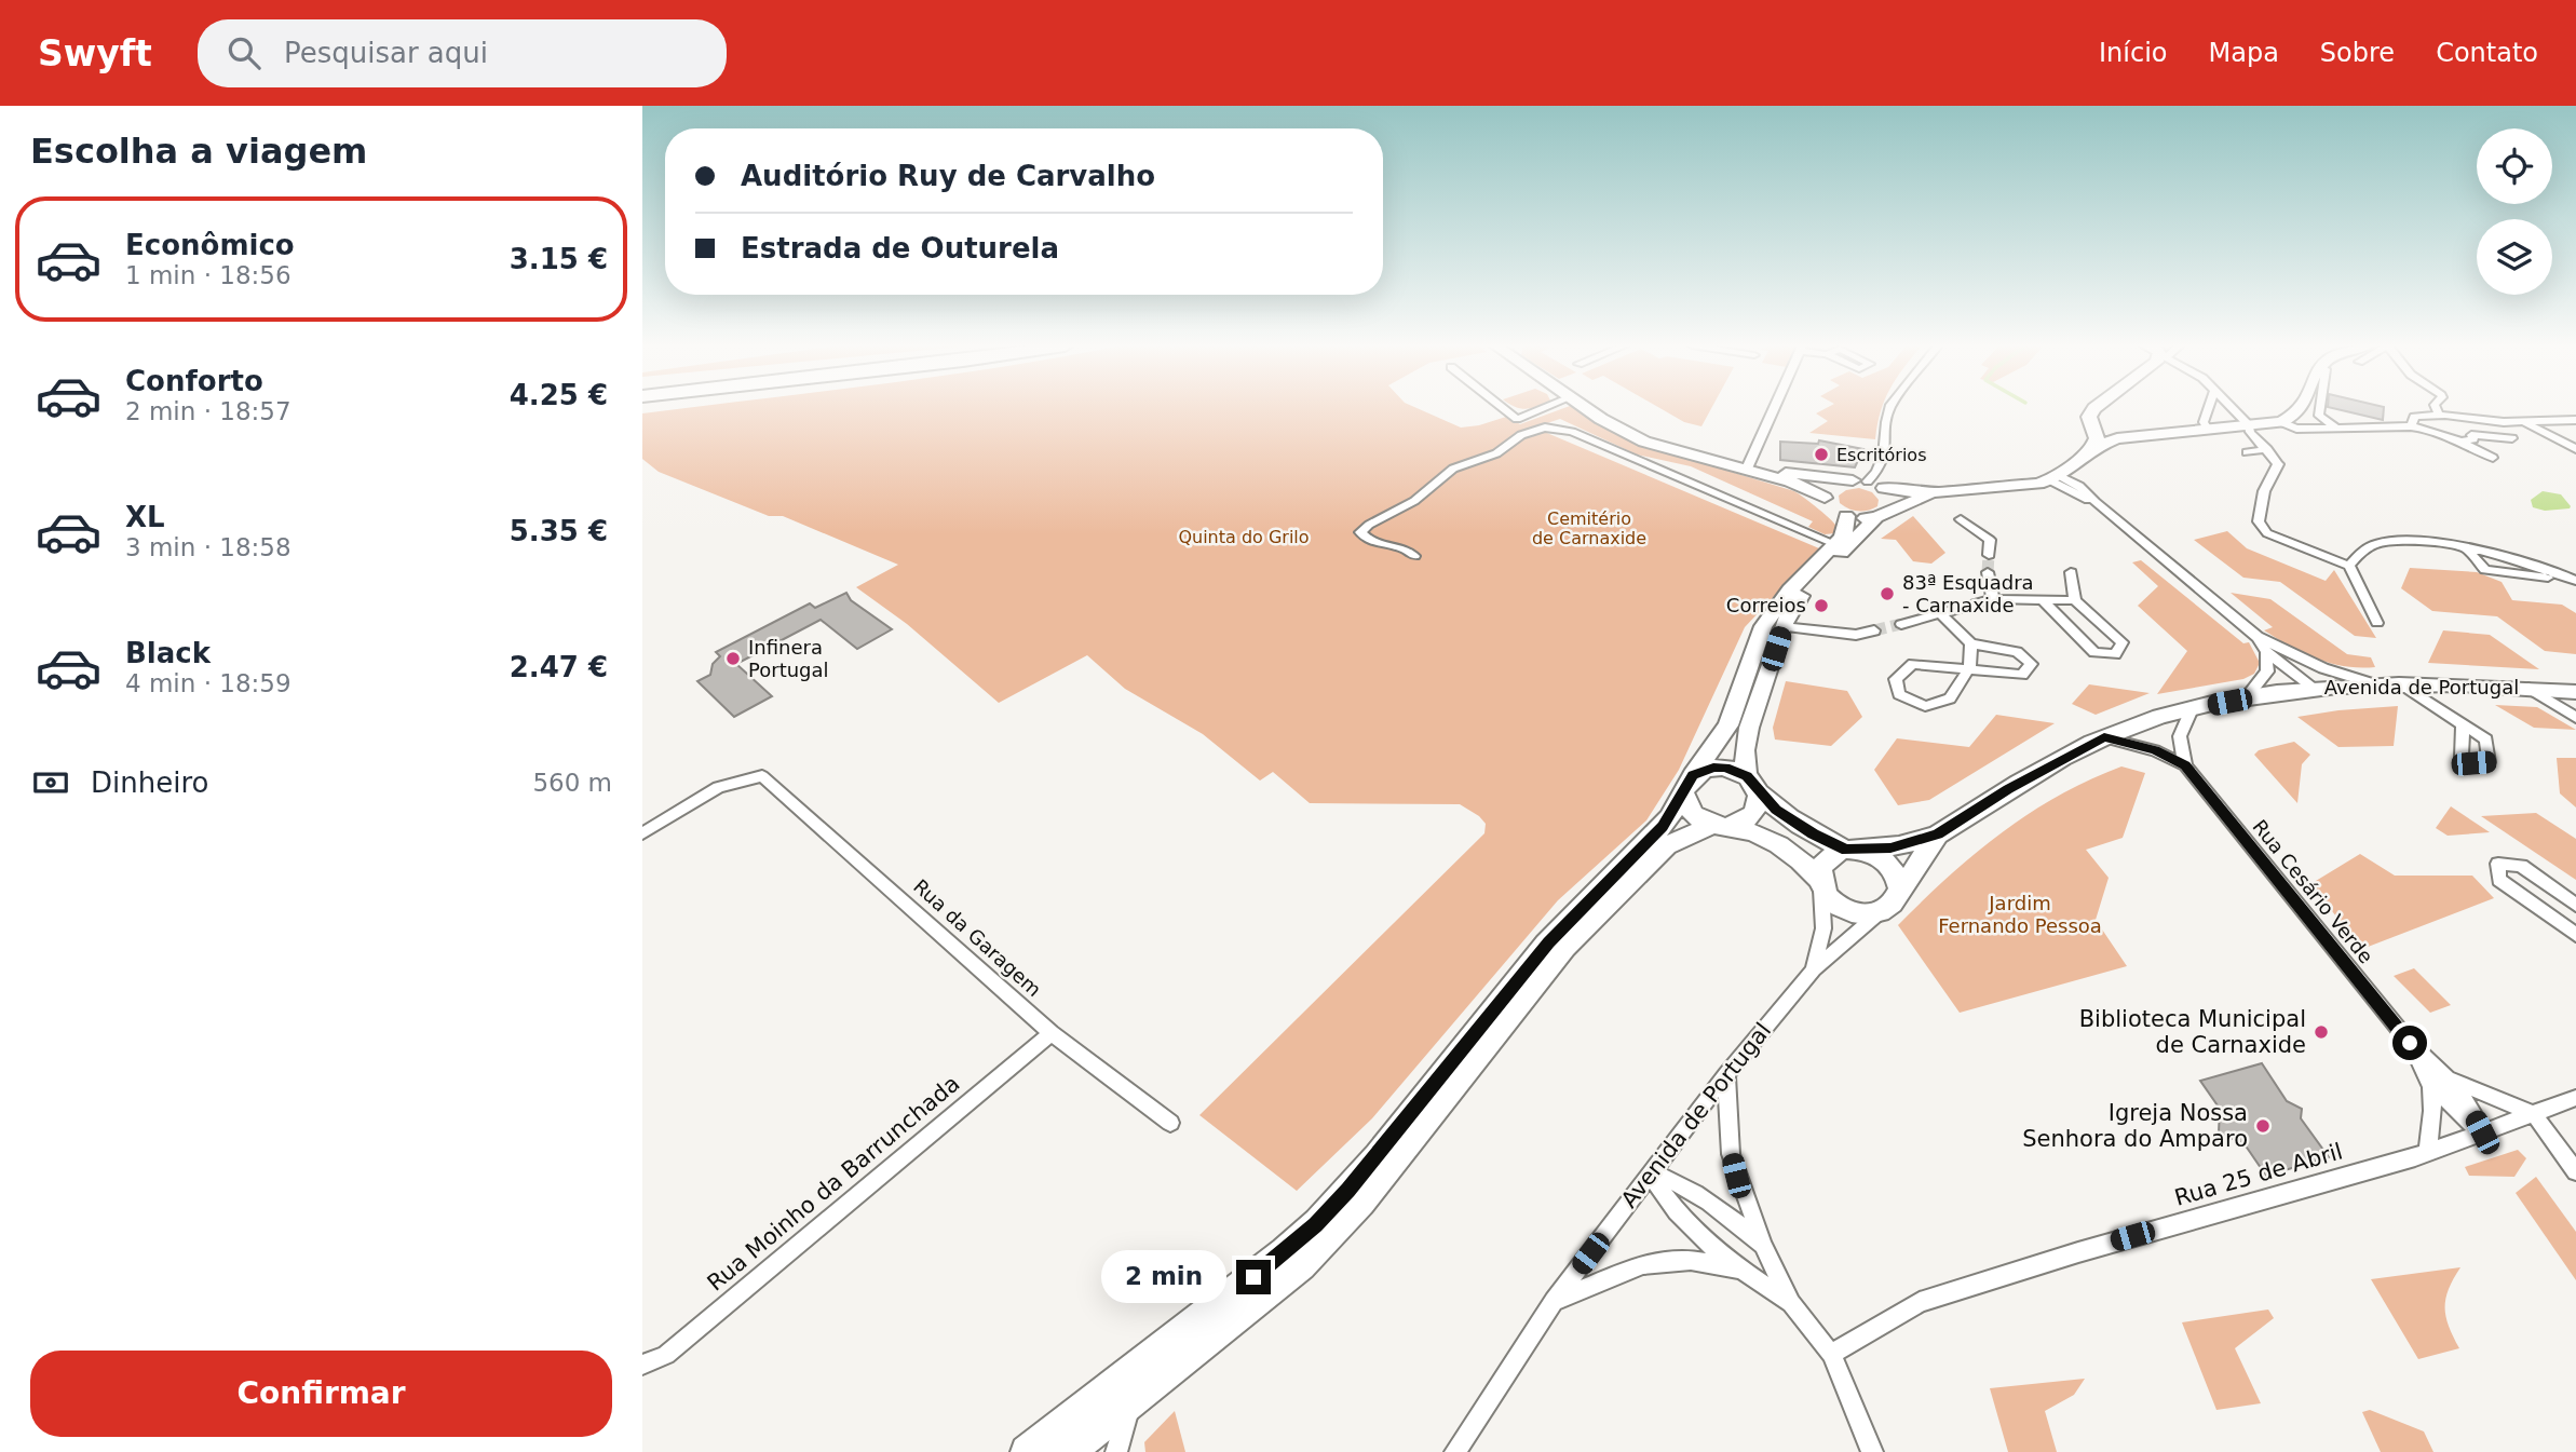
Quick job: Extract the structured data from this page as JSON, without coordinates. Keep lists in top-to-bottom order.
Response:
{
  "streets": {
    "street": [
      "Avenida de Portugal",
      "Rua Cesário Verde",
      "Rua da Garagem",
      "Rua 25 de Abril",
      "Rua Moinho da Barrunchada"
    ]
  },
  "crossings": [
    ["Avenida de Portugal", "Rua Cesário Verde"],
    ["Rua Cesário Verde", "Rua 25 de Abril"],
    ["Rua da Garagem", "Rua Moinho da Barrunchada"]
  ],
  "parks": ["Cemitério de Carnaxide", "Quinta do Grilo", "Jardim Fernando Pessoa"],
  "places": [
    "Escritórios",
    "83ª Esquadra - Carnaxide",
    "Correios",
    "Infinera Portugal",
    "Biblioteca Municipal de Carnaxide",
    "Igreja Nossa Senhora do Amparo"
  ],
  "page": {
    "header": "Swyft",
    "search": "Pesquisar aqui",
    "nav": [
      "Início",
      "Mapa",
      "Sobre",
      "Contato"
    ],
    "heading": "Escolha a viagem",
    "banner": ["Auditório Ruy de Carvalho", "Estrada de Outurela"],
    "list": [
      {
        "name": "Econômico",
        "note": "1 min · 18:56",
        "value": "3.15 €"
      },
      {
        "name": "Conforto",
        "note": "2 min · 18:57",
        "value": "4.25 €"
      },
      {
        "name": "XL",
        "note": "3 min · 18:58",
        "value": "5.35 €"
      },
      {
        "name": "Black",
        "note": "4 min · 18:59",
        "value": "2.47 €"
      }
    ],
    "pay": ["Dinheiro", "560 m"],
    "bubble": "2 min",
    "buttons": "Confirmar"
  }
}
